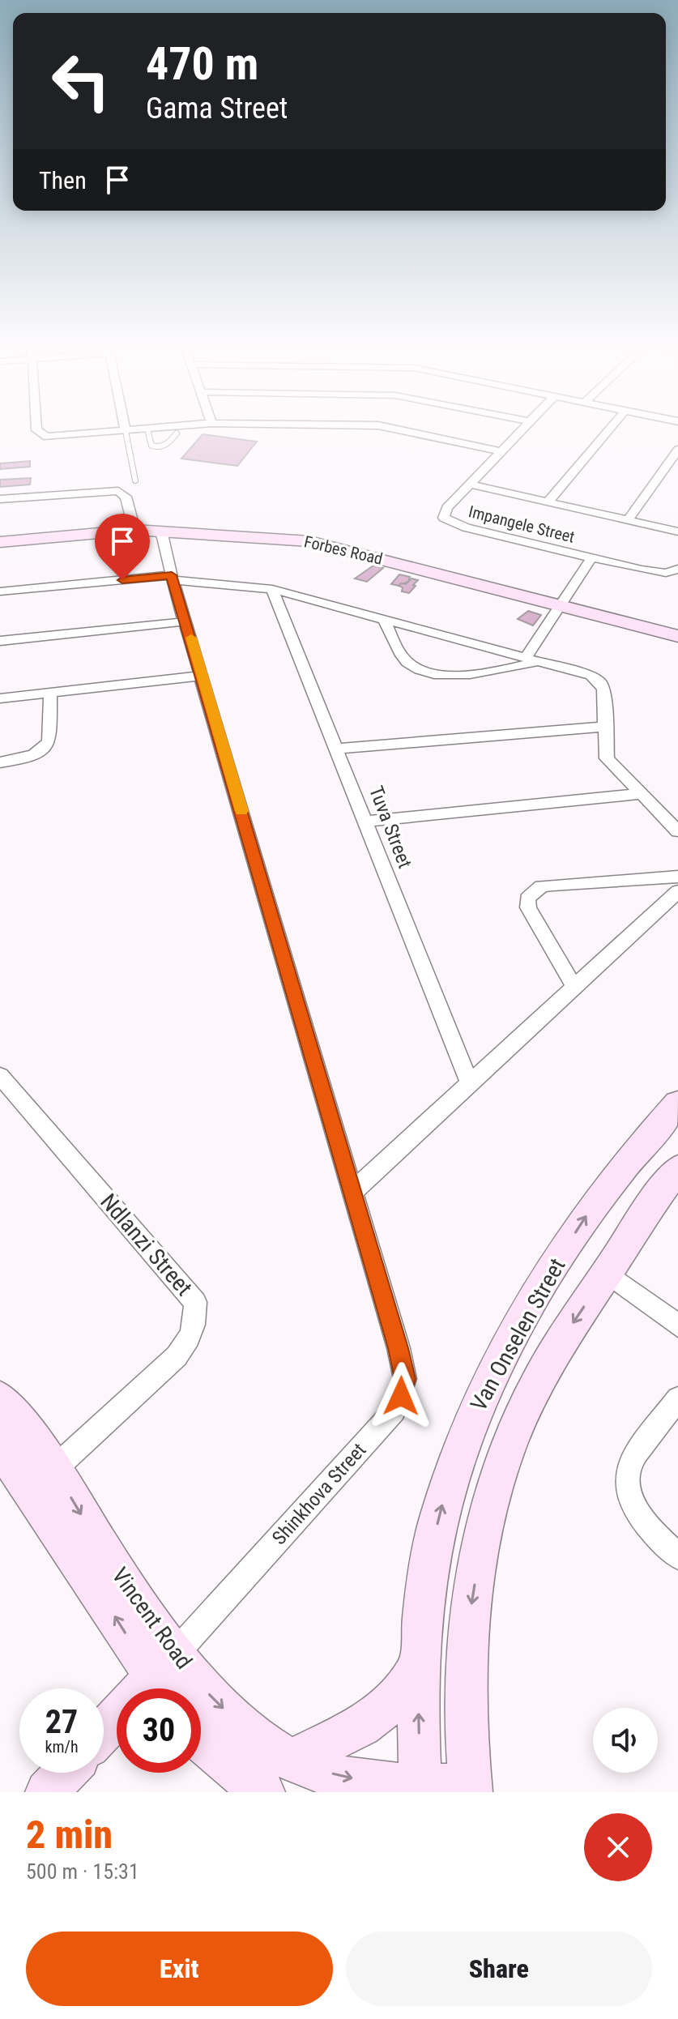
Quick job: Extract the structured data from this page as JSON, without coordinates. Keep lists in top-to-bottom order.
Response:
{
  "streets": {
    "main road": ["Forbes Road", "Van Onselen Street", "Vincent Road"],
    "street": [
      "Impangele Street",
      "Tuva Street",
      "Ndlanzi Street",
      "Shinkhova Street"
    ]
  },
  "crossings": [
    ["Forbes Road", "Shinkhova Street"],
    ["Ndlanzi Street", "Vincent Road"],
    ["Van Onselen Street", "Vincent Road"],
    ["Shinkhova Street", "Vincent Road"]
  ],
  "page": {
    "turn": ["470 m", "Gama Street"],
    "then": "Then",
    "speed": "27 km/h",
    "limit": "30",
    "heading": ["2 min", "500 m · 15:31"],
    "buttons": ["Exit", "Share"]
  }
}
